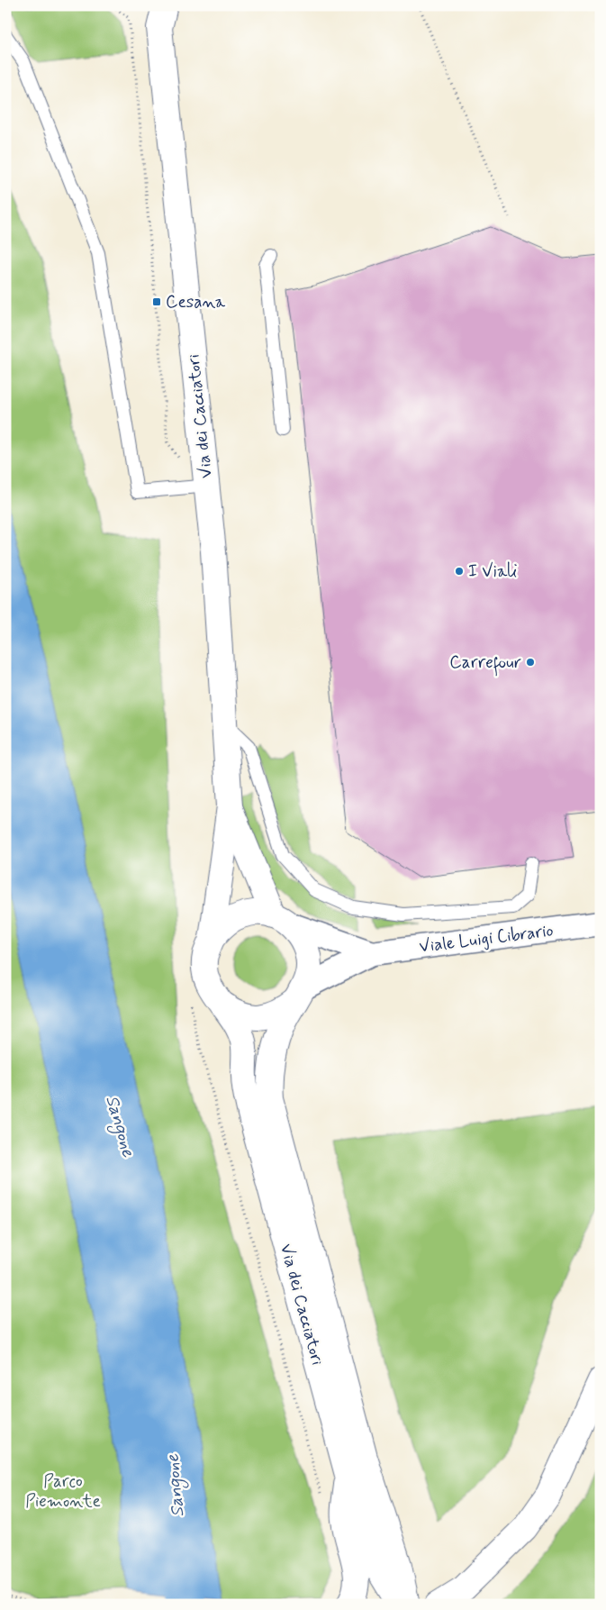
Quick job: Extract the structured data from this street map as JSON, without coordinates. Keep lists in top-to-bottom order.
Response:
{
  "streets": {
    "main road": ["Via dei Cacciatori"],
    "street": ["Viale Luigi Cibrario"]
  },
  "water": ["Sangone"],
  "parks": ["Parco Piemonte"],
  "places": {
    "transit": ["Cesana"],
    "other": ["I Viali", "Carrefour"]
  }
}
